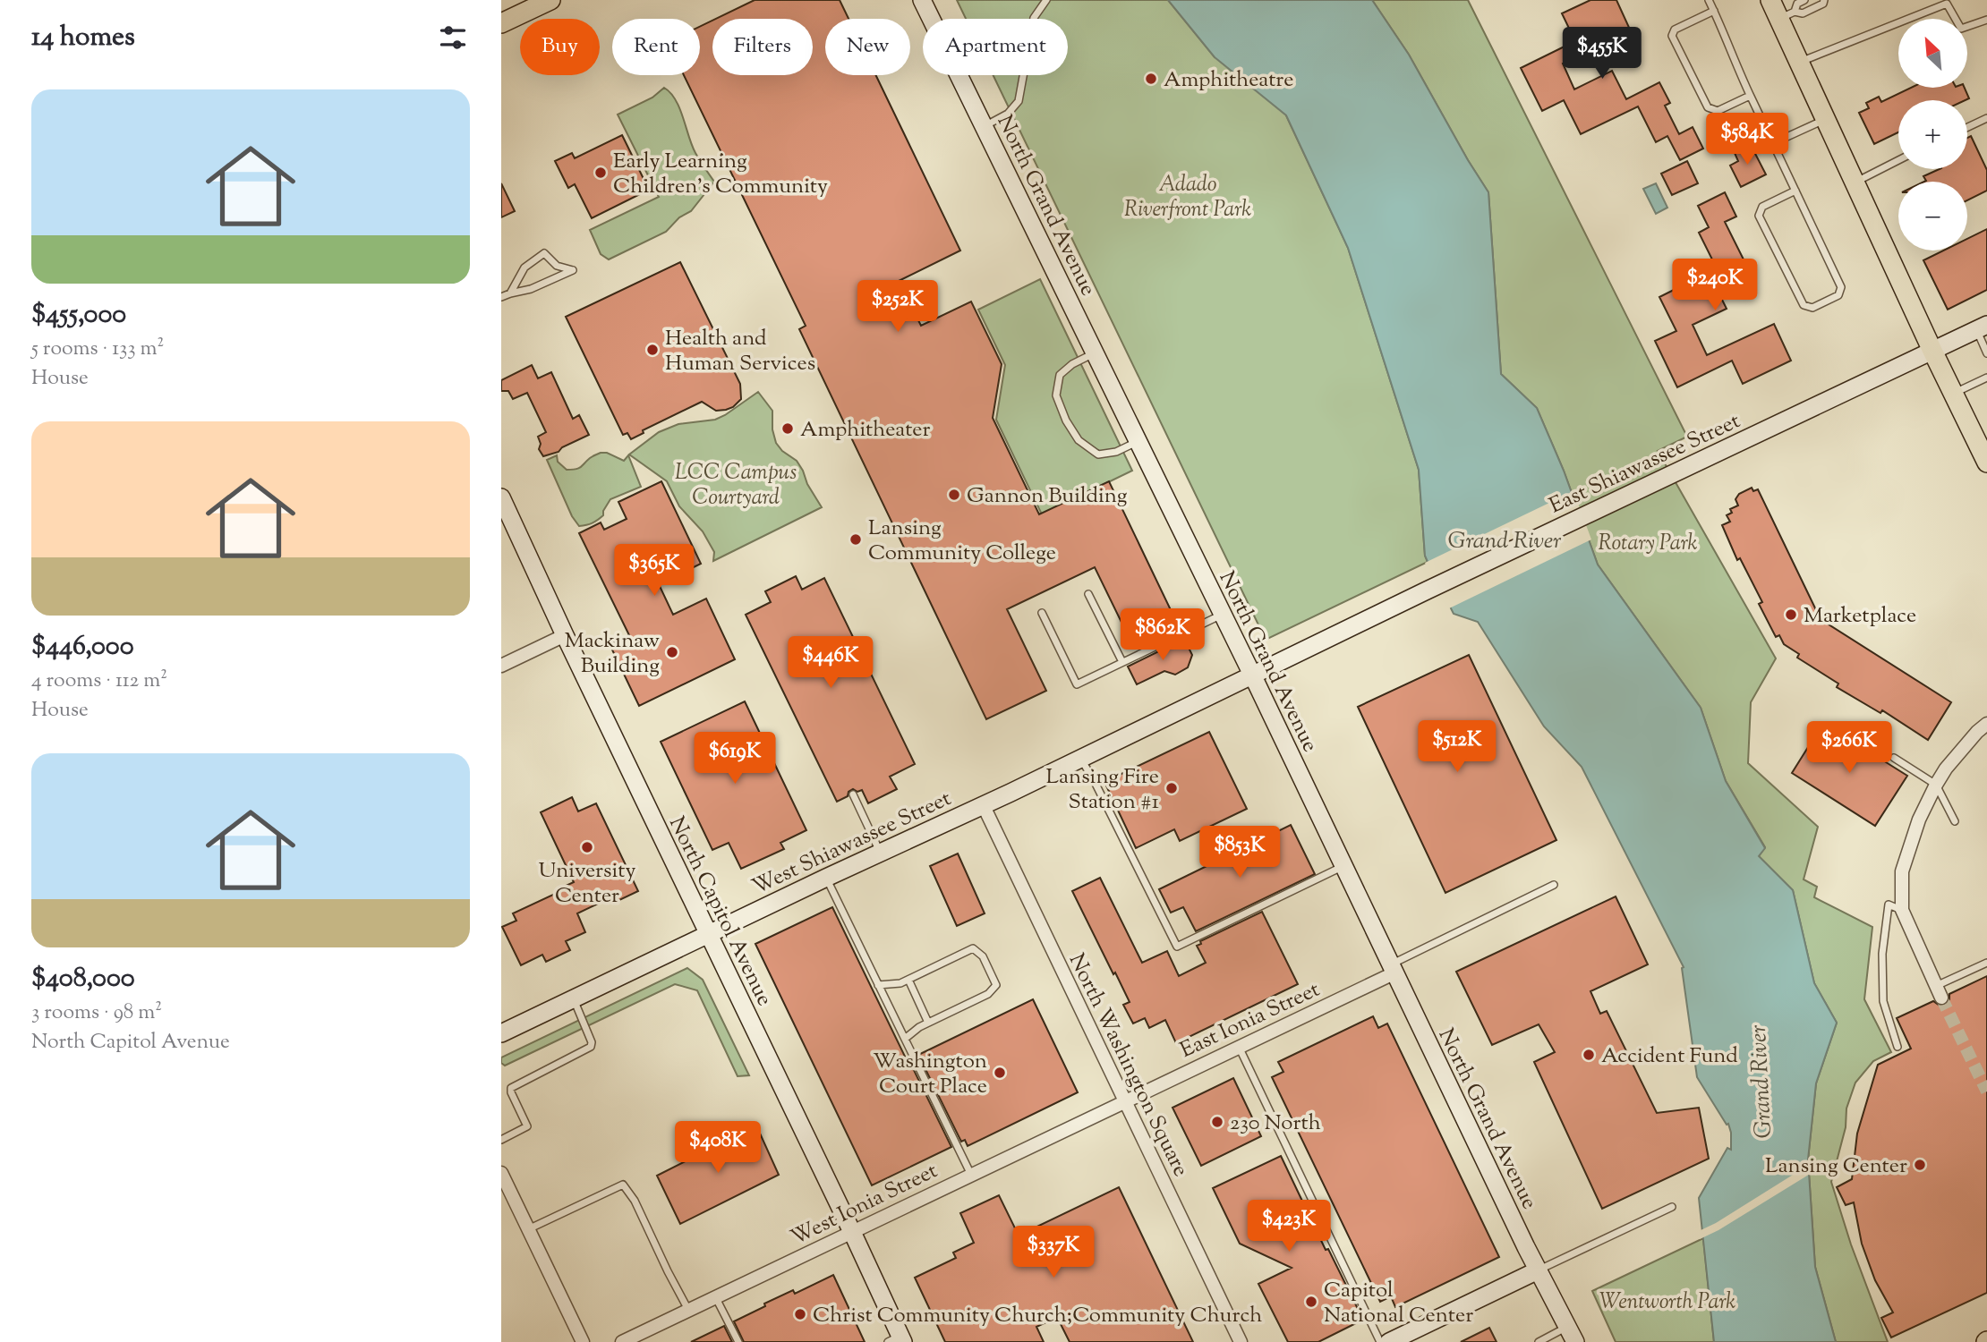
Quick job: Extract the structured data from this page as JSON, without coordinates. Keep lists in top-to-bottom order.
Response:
{
  "streets": {
    "street": [
      "North Grand Avenue",
      "East Shiawassee Street",
      "West Shiawassee Street",
      "North Capitol Avenue",
      "East Ionia Street",
      "North Washington Square",
      "West Ionia Street"
    ]
  },
  "crossings": [
    ["North Grand Avenue", "East Shiawassee Street"],
    ["North Grand Avenue", "East Ionia Street"],
    ["East Shiawassee Street", "West Shiawassee Street"],
    ["East Shiawassee Street", "North Washington Square"],
    ["West Shiawassee Street", "North Capitol Avenue"],
    ["West Shiawassee Street", "North Washington Square"],
    ["North Capitol Avenue", "West Ionia Street"],
    ["East Ionia Street", "North Washington Square"],
    ["East Ionia Street", "West Ionia Street"],
    ["North Washington Square", "West Ionia Street"]
  ],
  "water": ["Grand River"],
  "parks": [
    "Adado Riverfront Park",
    "LCC Campus Courtyard",
    "Rotary Park",
    "Wentworth Park"
  ],
  "places": [
    "Amphitheatre",
    "Early Learning Children's Community",
    "Health and Human Services",
    "Amphitheater",
    "Gannon Building",
    "Lansing Community College",
    "Marketplace",
    "Mackinaw Building",
    "Lansing Fire Station #1",
    "University Center",
    "Accident Fund",
    "Washington Court Place",
    "230 North",
    "Lansing Center",
    "Capitol National Center",
    "Christ Community Church;Community Church"
  ],
  "north": "top left",
  "page": {
    "heading": "14 homes",
    "map_buttons": ["+", "−"],
    "chip": [
      "Buy",
      "Rent",
      "Filters",
      "New",
      "Apartment"
    ],
    "price": [
      "$455K",
      "$584K",
      "$240K",
      "$252K",
      "$365K",
      "$862K",
      "$446K",
      "$512K",
      "$266K",
      "$619K",
      "$853K",
      "$408K",
      "$423K",
      "$337K"
    ],
    "list": [
      {
        "name": "$455,000",
        "note": "5 rooms · 133 m² · House"
      },
      {
        "name": "$446,000",
        "note": "4 rooms · 112 m² · House"
      },
      {
        "name": "$408,000",
        "note": "3 rooms · 98 m² · North Capitol Avenue"
      }
    ]
  }
}
